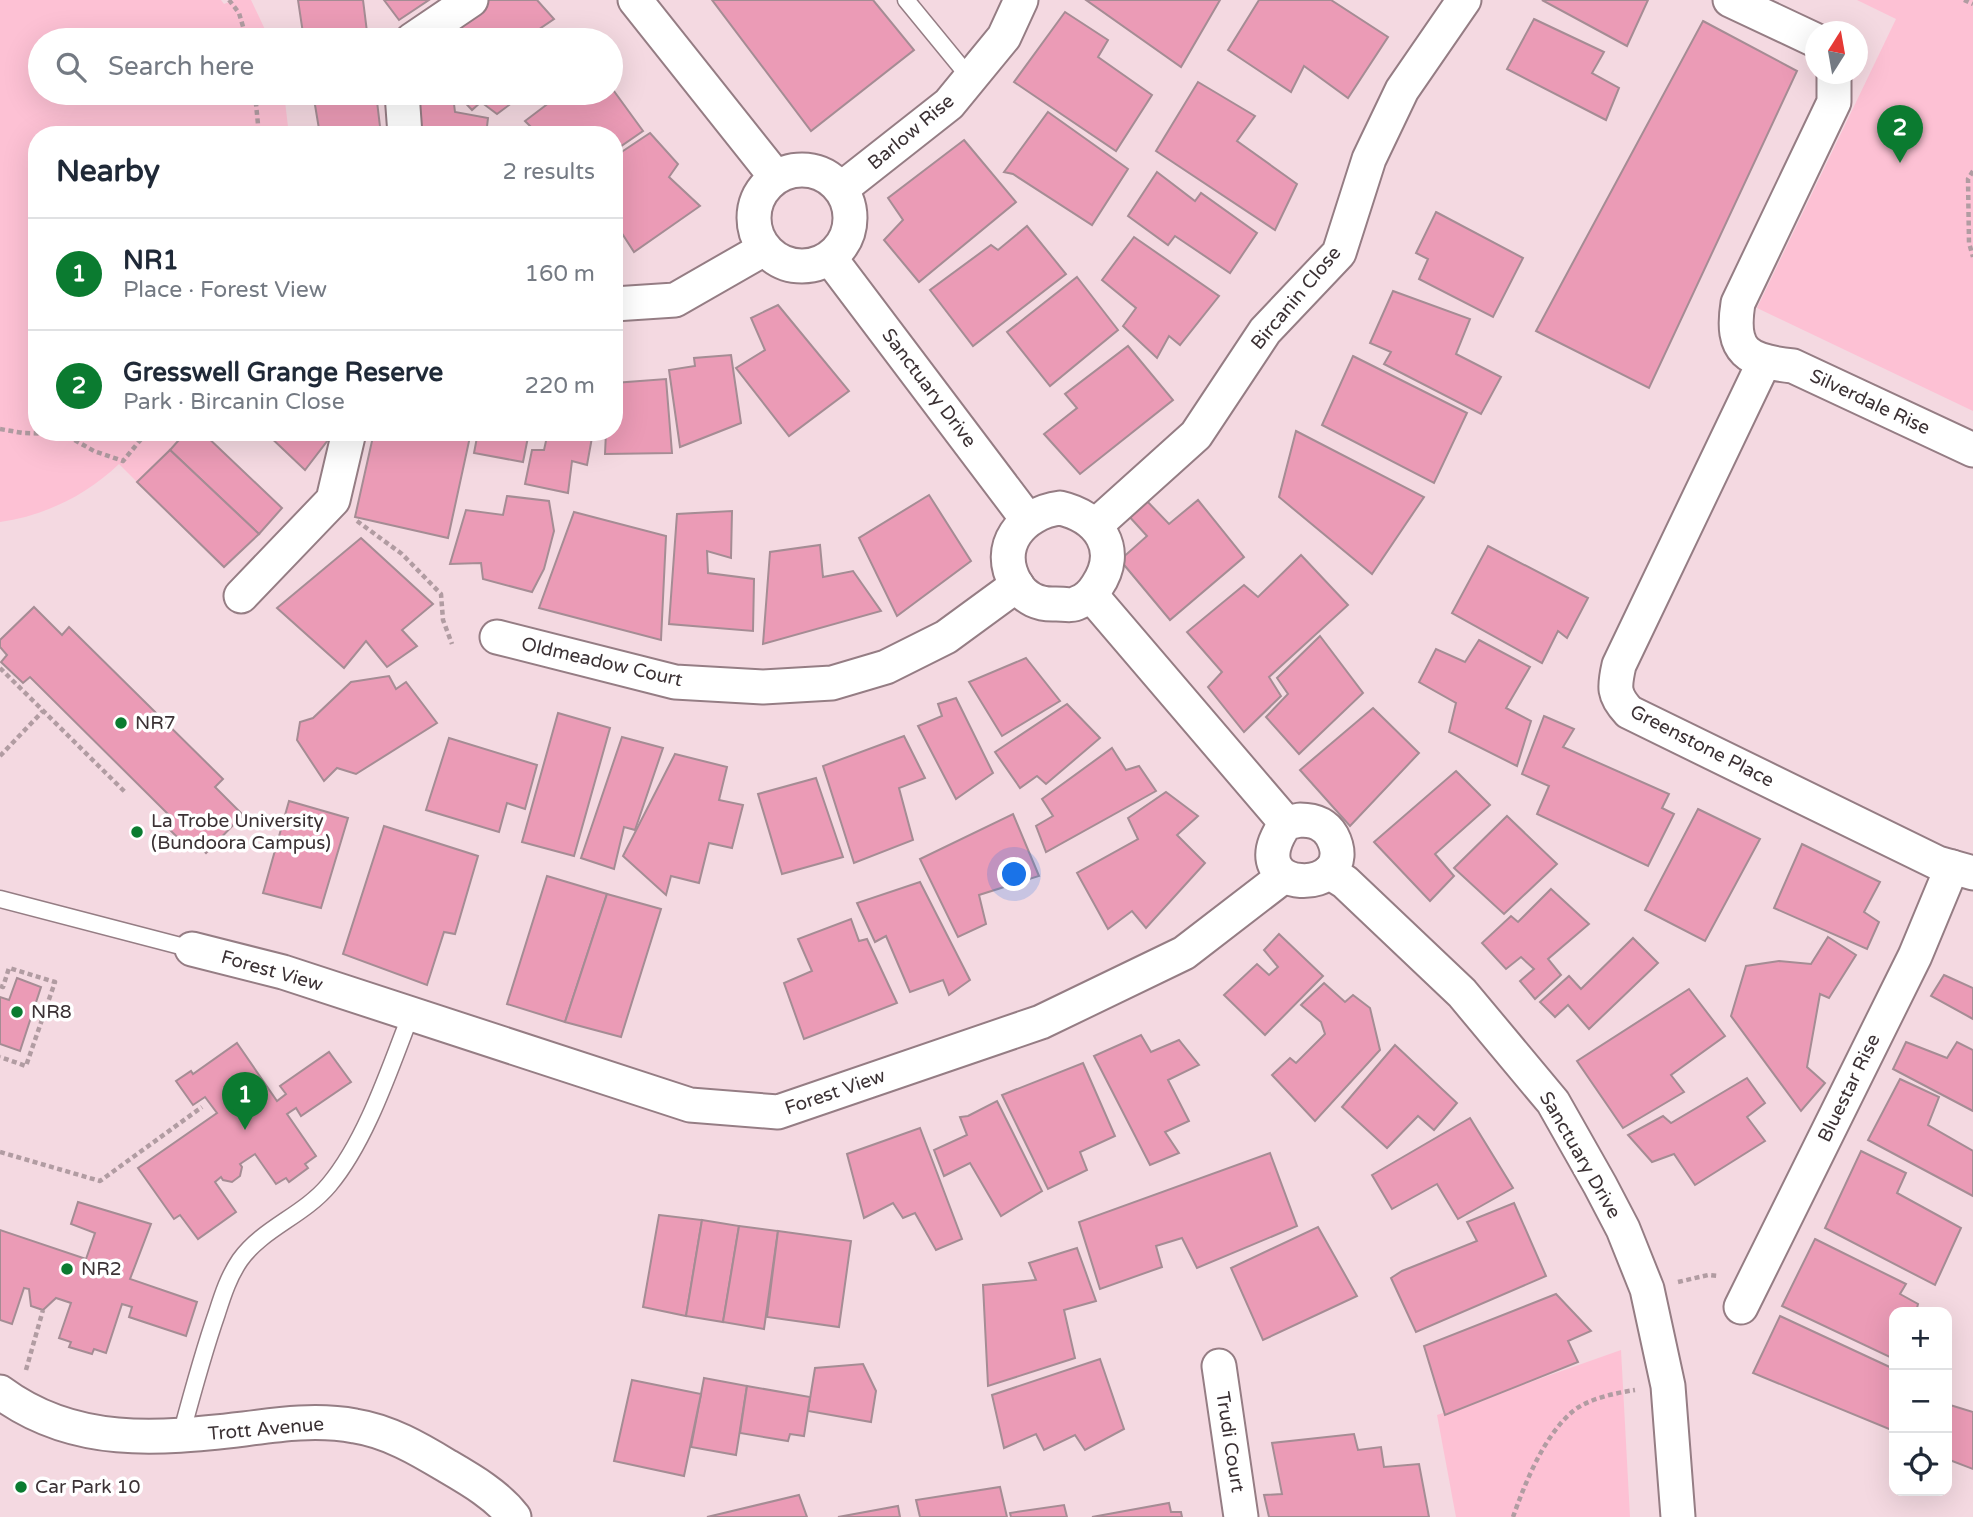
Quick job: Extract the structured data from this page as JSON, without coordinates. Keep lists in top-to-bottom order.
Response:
{
  "streets": {
    "street": [
      "Barlow Rise",
      "Bircanin Close",
      "Sanctuary Drive",
      "Silverdale Rise",
      "Oldmeadow Court",
      "Greenstone Place",
      "Forest View",
      "Bluestar Rise",
      "Trott Avenue",
      "Trudi Court"
    ]
  },
  "crossings": [
    ["Barlow Rise", "Sanctuary Drive"],
    ["Bircanin Close", "Sanctuary Drive"],
    ["Bircanin Close", "Oldmeadow Court"],
    ["Sanctuary Drive", "Oldmeadow Court"],
    ["Sanctuary Drive", "Forest View"],
    ["Silverdale Rise", "Greenstone Place"],
    ["Greenstone Place", "Bluestar Rise"]
  ],
  "places": [
    "NR7",
    "La Trobe University (Bundoora Campus)",
    "NR8",
    "NR2",
    "Car Park 10"
  ],
  "north": "top",
  "page": {
    "search": "Search here",
    "pins": ["2", "1"],
    "heading": ["Nearby", "2 results"],
    "list": [
      {
        "mark": "1",
        "name": "NR1",
        "note": "Place · Forest View",
        "value": "160 m"
      },
      {
        "mark": "2",
        "name": "Gresswell Grange Reserve",
        "note": "Park · Bircanin Close",
        "value": "220 m"
      }
    ],
    "map_buttons": ["+", "−"]
  }
}
